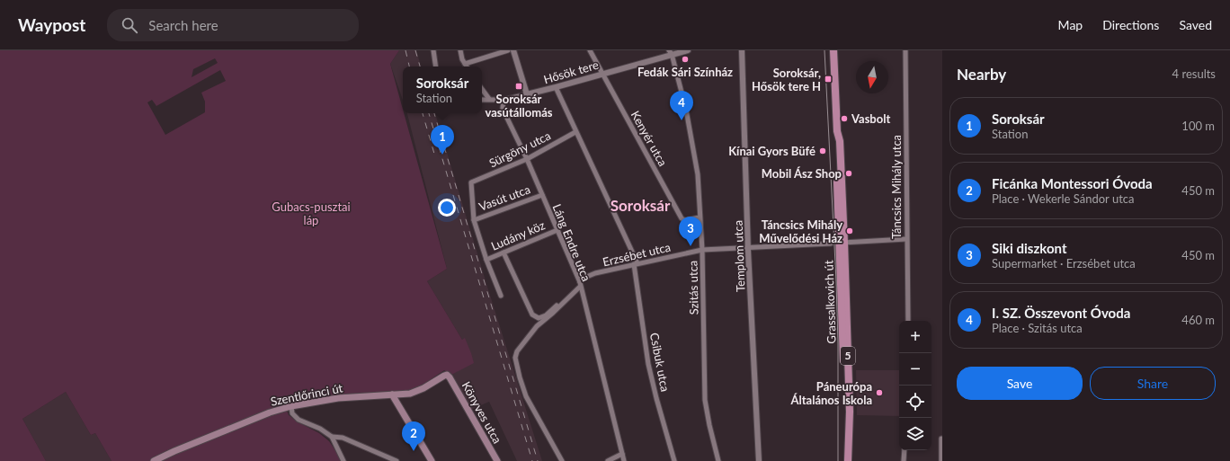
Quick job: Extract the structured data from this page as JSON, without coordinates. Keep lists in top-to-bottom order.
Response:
{
  "streets": {
    "main road": [
      "Grassalkovich út",
      "5",
      "Szentlőrinci út",
      "Könyves utca"
    ],
    "street": [
      "Hősök tere",
      "Kenyér utca",
      "Sürgöny utca",
      "Táncsics Mihály utca",
      "Vasút utca",
      "Ludány köz",
      "Láng Endre utca",
      "Erzsébet utca",
      "Templom utca",
      "Szitás utca",
      "Csibuk utca"
    ]
  },
  "crossings": [
    ["Hősök tere", "Kenyér utca"],
    ["Hősök tere", "Láng Endre utca"],
    ["Hősök tere", "Szitás utca"],
    ["Hősök tere", "Csibuk utca"],
    ["Kenyér utca", "Szitás utca"],
    ["Sürgöny utca", "Vasút utca"],
    ["Sürgöny utca", "Láng Endre utca"],
    ["Sürgöny utca", "Csibuk utca"],
    ["Vasút utca", "Láng Endre utca"],
    ["Ludány köz", "Láng Endre utca"],
    ["Láng Endre utca", "Erzsébet utca"],
    ["Erzsébet utca", "Templom utca"],
    ["Erzsébet utca", "Szitás utca"],
    ["Erzsébet utca", "Csibuk utca"],
    ["Szentlőrinci út", "Könyves utca"]
  ],
  "districts": ["Soroksár"],
  "parks": ["Gubacs-pusztai láp"],
  "places": {
    "other": [
      "Fedák Sári Színház",
      "Vasbolt",
      "Kínai Gyors Büfé",
      "Mobil Ász Shop",
      "Táncsics Mihály Művelődési Ház",
      "Páneurópa Általános Iskola"
    ],
    "transit": ["Soroksár, Hősök tere H", "Soroksár vasútállomás"]
  },
  "north": "bottom",
  "page": {
    "header": "Waypost",
    "search": "Search here",
    "nav": ["Map", "Directions", "Saved"],
    "heading": ["Nearby", "4 results"],
    "popup": ["Soroksár", "Station"],
    "pins": [
      "4",
      "1",
      "3",
      "2"
    ],
    "list": [
      {
        "mark": "1",
        "name": "Soroksár",
        "note": "Station",
        "value": "100 m"
      },
      {
        "mark": "2",
        "name": "Ficánka Montessori Óvoda",
        "note": "Place · Wekerle Sándor utca",
        "value": "450 m"
      },
      {
        "mark": "3",
        "name": "Siki diszkont",
        "note": "Supermarket · Erzsébet utca",
        "value": "450 m"
      },
      {
        "mark": "4",
        "name": "I. SZ. Összevont Óvoda",
        "note": "Place · Szitás utca",
        "value": "460 m"
      }
    ],
    "map_buttons": ["+", "−"],
    "buttons": ["Save", "Share"]
  }
}
